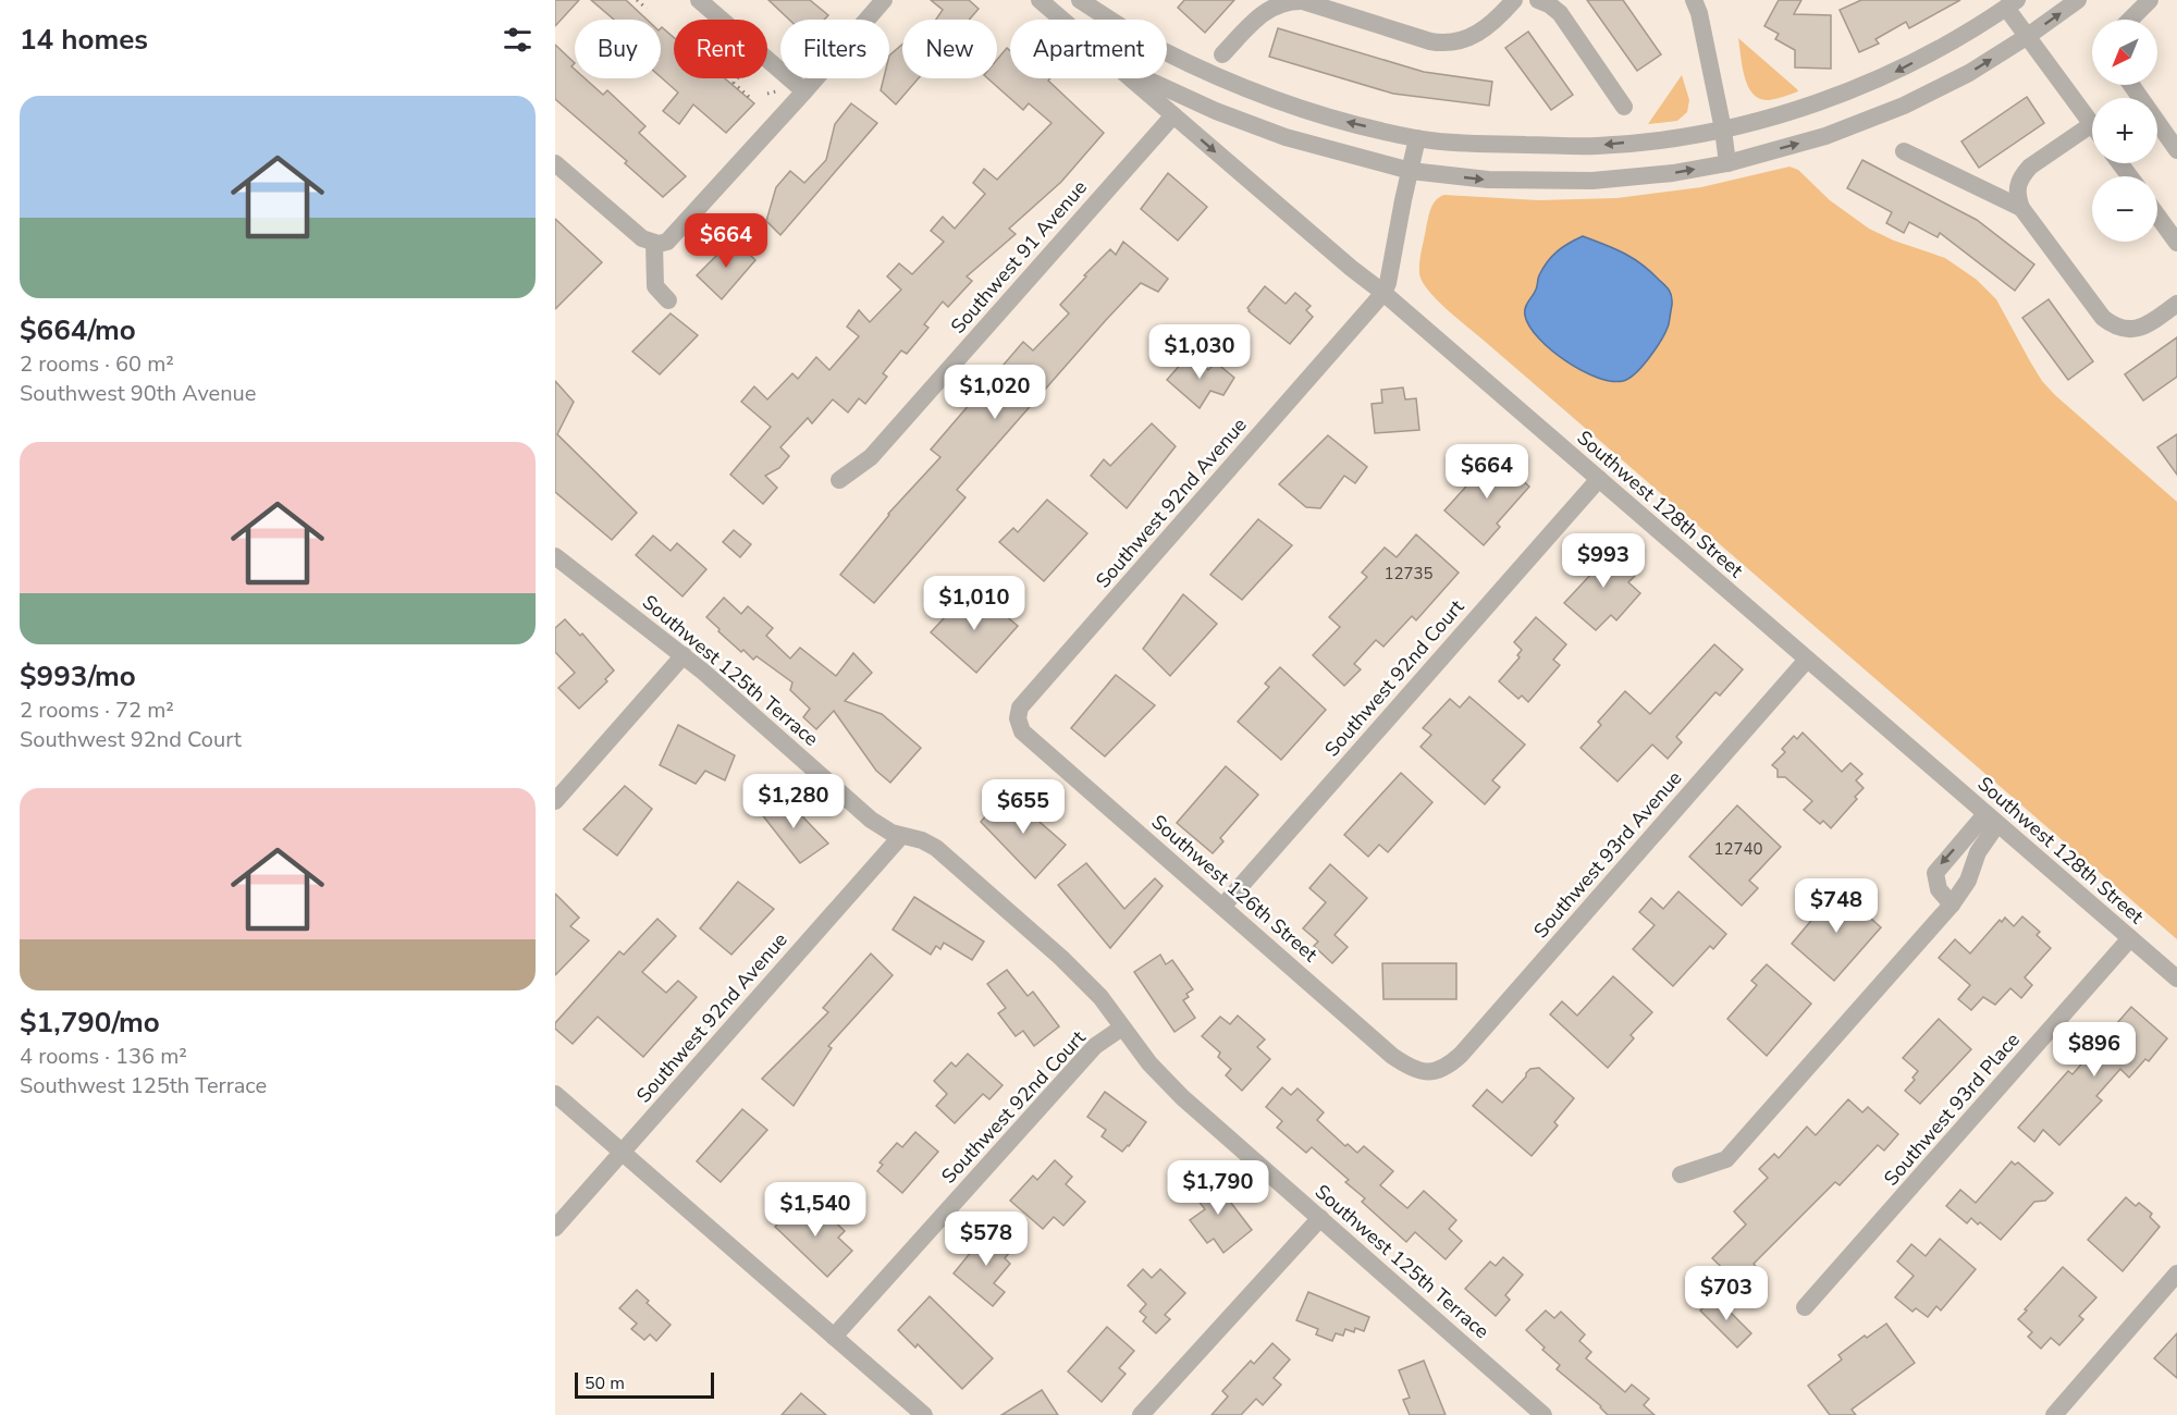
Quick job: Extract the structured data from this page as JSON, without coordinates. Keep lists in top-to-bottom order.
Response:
{
  "streets": {
    "street": [
      "Southwest 91 Avenue",
      "Southwest 92nd Avenue",
      "Southwest 128th Street",
      "Southwest 125th Terrace",
      "Southwest 92nd Court",
      "Southwest 93rd Avenue",
      "Southwest 126th Street",
      "Southwest 93rd Place"
    ]
  },
  "crossings": [
    ["Southwest 91 Avenue", "Southwest 128th Street"],
    ["Southwest 92nd Avenue", "Southwest 128th Street"],
    ["Southwest 92nd Avenue", "Southwest 125th Terrace"],
    ["Southwest 92nd Avenue", "Southwest 126th Street"],
    ["Southwest 128th Street", "Southwest 92nd Court"],
    ["Southwest 128th Street", "Southwest 93rd Avenue"],
    ["Southwest 128th Street", "Southwest 93rd Place"],
    ["Southwest 125th Terrace", "Southwest 92nd Court"],
    ["Southwest 92nd Court", "Southwest 126th Street"],
    ["Southwest 93rd Avenue", "Southwest 126th Street"]
  ],
  "house_numbers": ["12735", "12740"],
  "scale_bar": "50 m",
  "north": "bottom left",
  "page": {
    "heading": "14 homes",
    "map_buttons": ["+", "−"],
    "chip": [
      "Buy",
      "Rent",
      "Filters",
      "New",
      "Apartment"
    ],
    "list": [
      {
        "name": "$664/mo",
        "note": "2 rooms · 60 m² · Southwest 90th Avenue"
      },
      {
        "name": "$993/mo",
        "note": "2 rooms · 72 m² · Southwest 92nd Court"
      },
      {
        "name": "$1,790/mo",
        "note": "4 rooms · 136 m² · Southwest 125th Terrace"
      }
    ],
    "price": [
      "$664",
      "$1,030",
      "$1,020",
      "$664",
      "$993",
      "$1,010",
      "$1,280",
      "$655",
      "$748",
      "$896",
      "$1,790",
      "$1,540",
      "$578",
      "$703"
    ],
    "scale": "50 m"
  }
}
